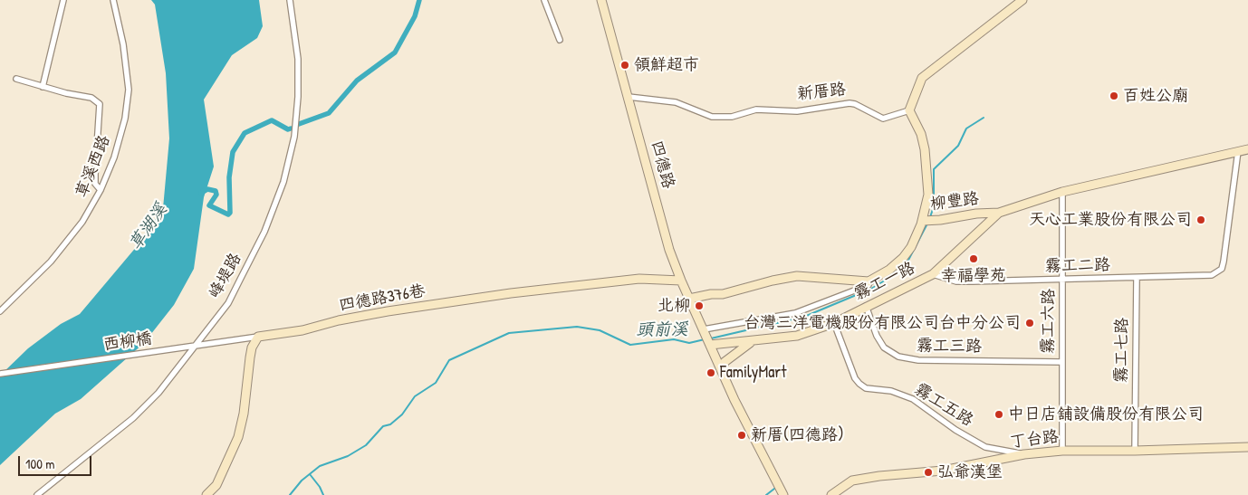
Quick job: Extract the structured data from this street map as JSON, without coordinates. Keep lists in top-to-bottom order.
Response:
{
  "streets": {
    "street": [
      "新厝路",
      "四德路",
      "草溪西路",
      "柳豐路",
      "霧工二路",
      "峰堤路",
      "霧工一路",
      "四德路376巷",
      "霧工六路",
      "西柳橋",
      "霧工三路",
      "霧工七路",
      "霧工五路",
      "丁台路"
    ]
  },
  "crossings": [
    ["新厝路", "四德路"],
    ["四德路", "霧工一路"],
    ["四德路", "四德路376巷"],
    ["柳豐路", "霧工二路"],
    ["柳豐路", "霧工一路"],
    ["柳豐路", "霧工六路"],
    ["霧工二路", "霧工一路"],
    ["霧工二路", "霧工六路"],
    ["霧工二路", "霧工七路"],
    ["峰堤路", "西柳橋"],
    ["霧工一路", "霧工三路"],
    ["霧工一路", "霧工五路"],
    ["四德路376巷", "西柳橋"],
    ["霧工六路", "霧工三路"],
    ["霧工六路", "丁台路"],
    ["霧工七路", "丁台路"],
    ["霧工五路", "丁台路"]
  ],
  "water": ["草湖溪", "頭前溪"],
  "places": [
    "領鮮超市",
    "百姓公廟",
    "天心工業股份有限公司",
    "幸福學苑",
    "北柳",
    "台灣三洋電機股份有限公司台中分公司",
    "FamilyMart",
    "中日店舖設備股份有限公司",
    "新厝(四德路)",
    "弘爺漢堡"
  ],
  "scale_bar": "100 m"
}
